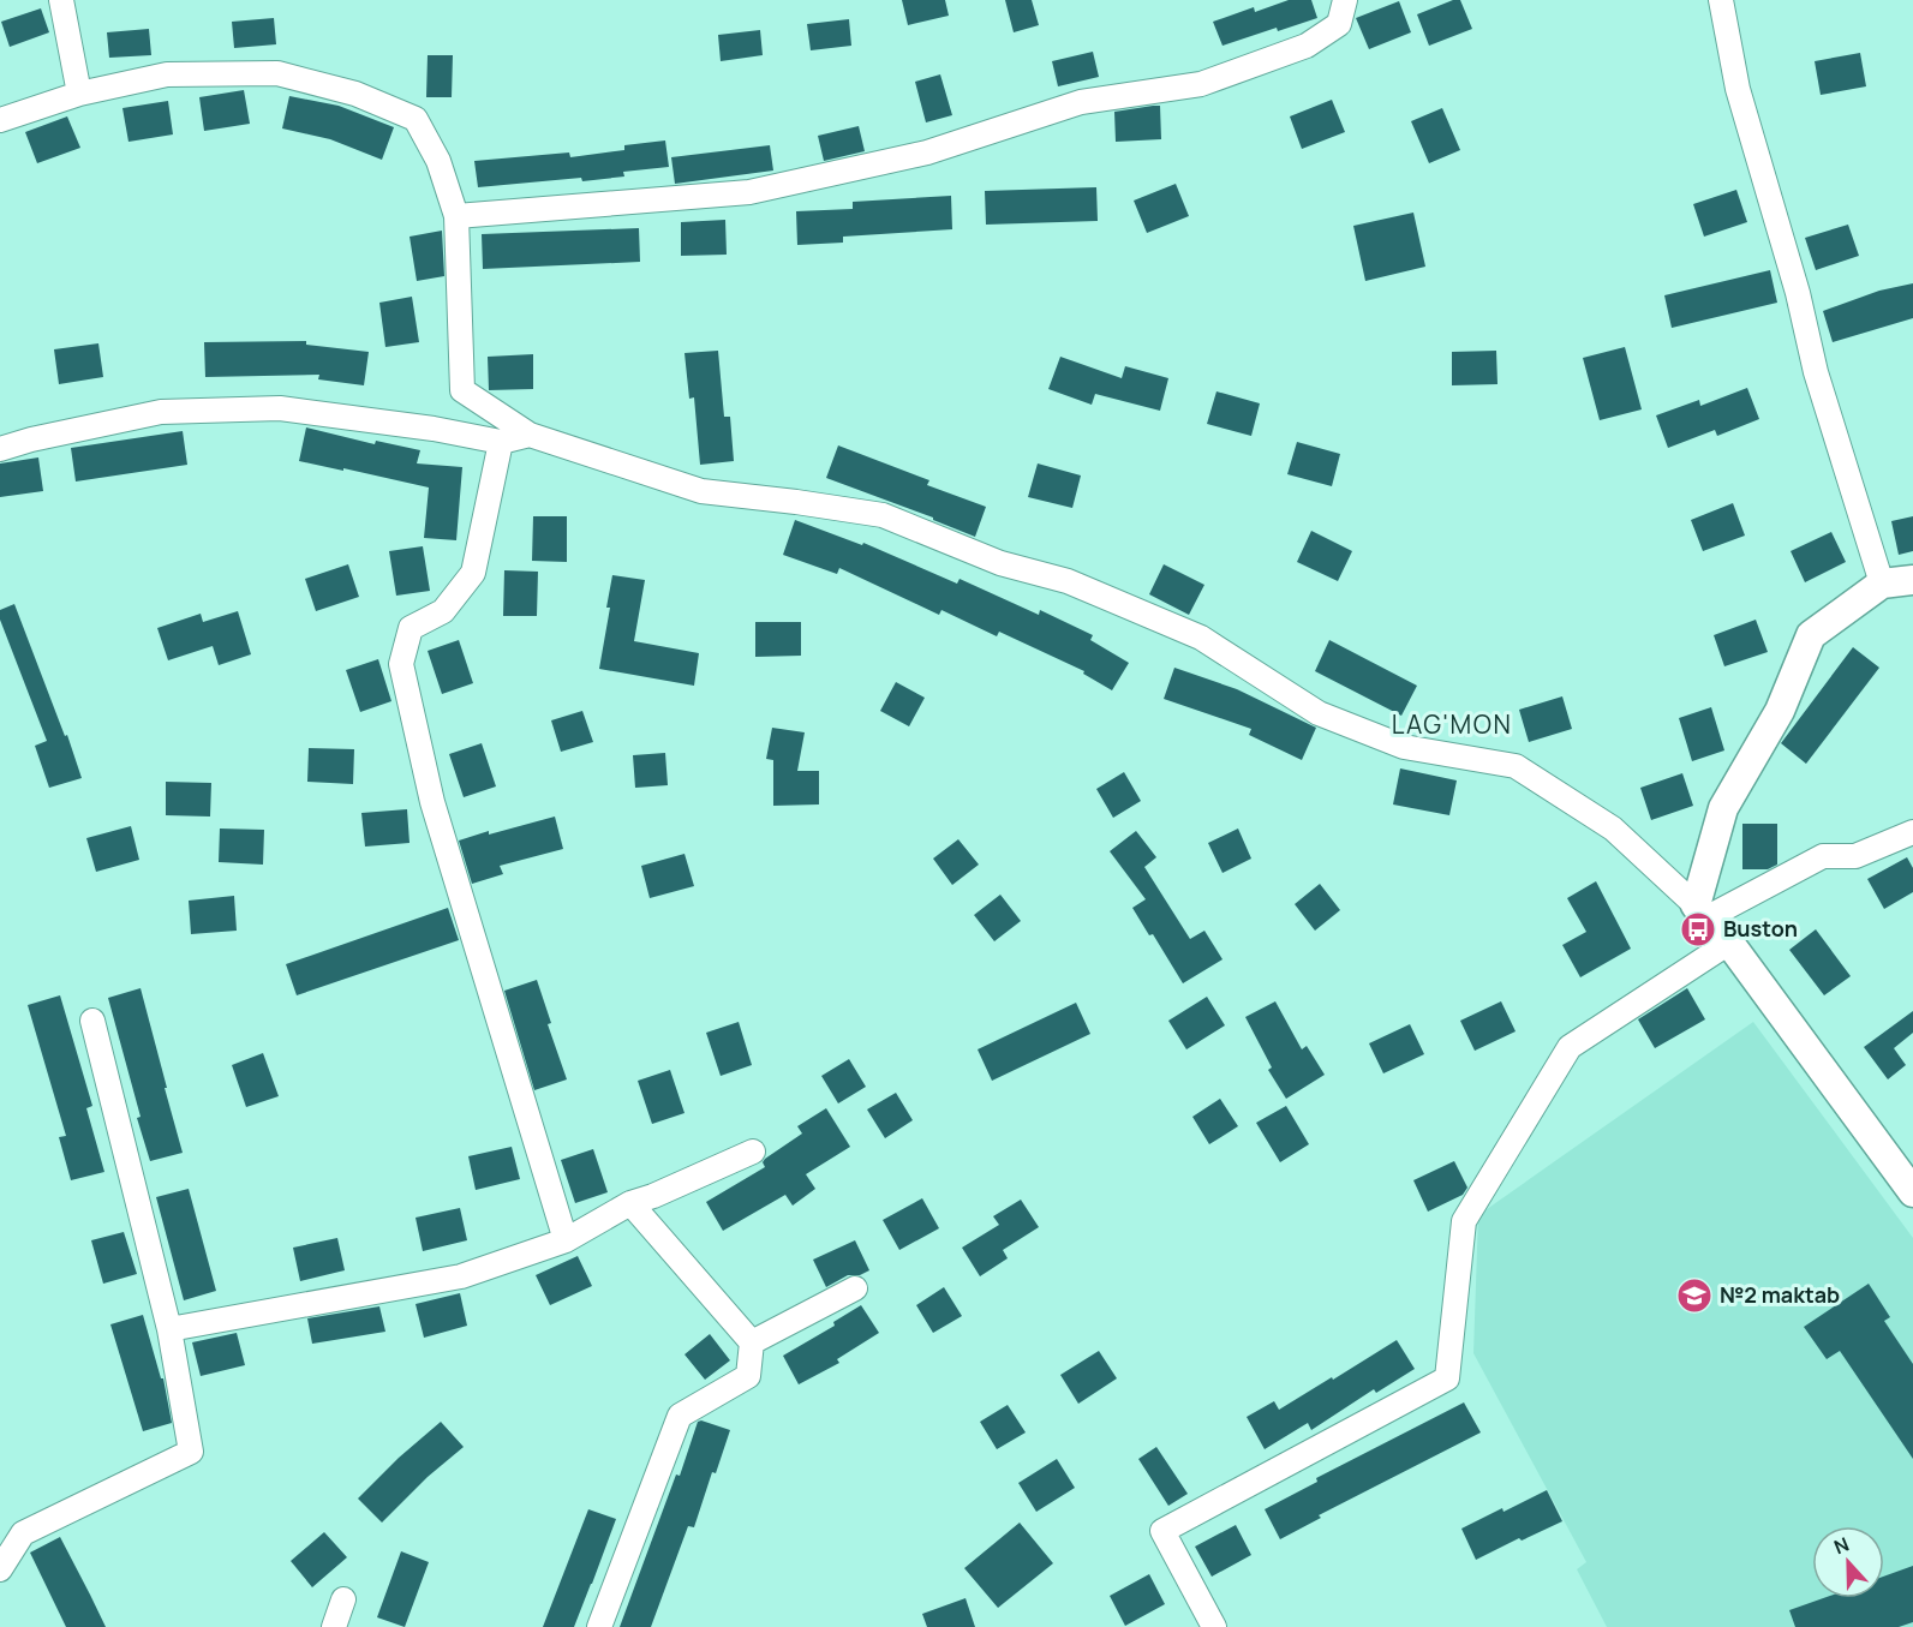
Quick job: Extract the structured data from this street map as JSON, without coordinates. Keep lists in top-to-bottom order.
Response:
{
  "districts": ["LAG'MON"],
  "places": {
    "bus stop": ["Buston"],
    "school or university": ["№2 maktab"]
  },
  "north": "top"
}
